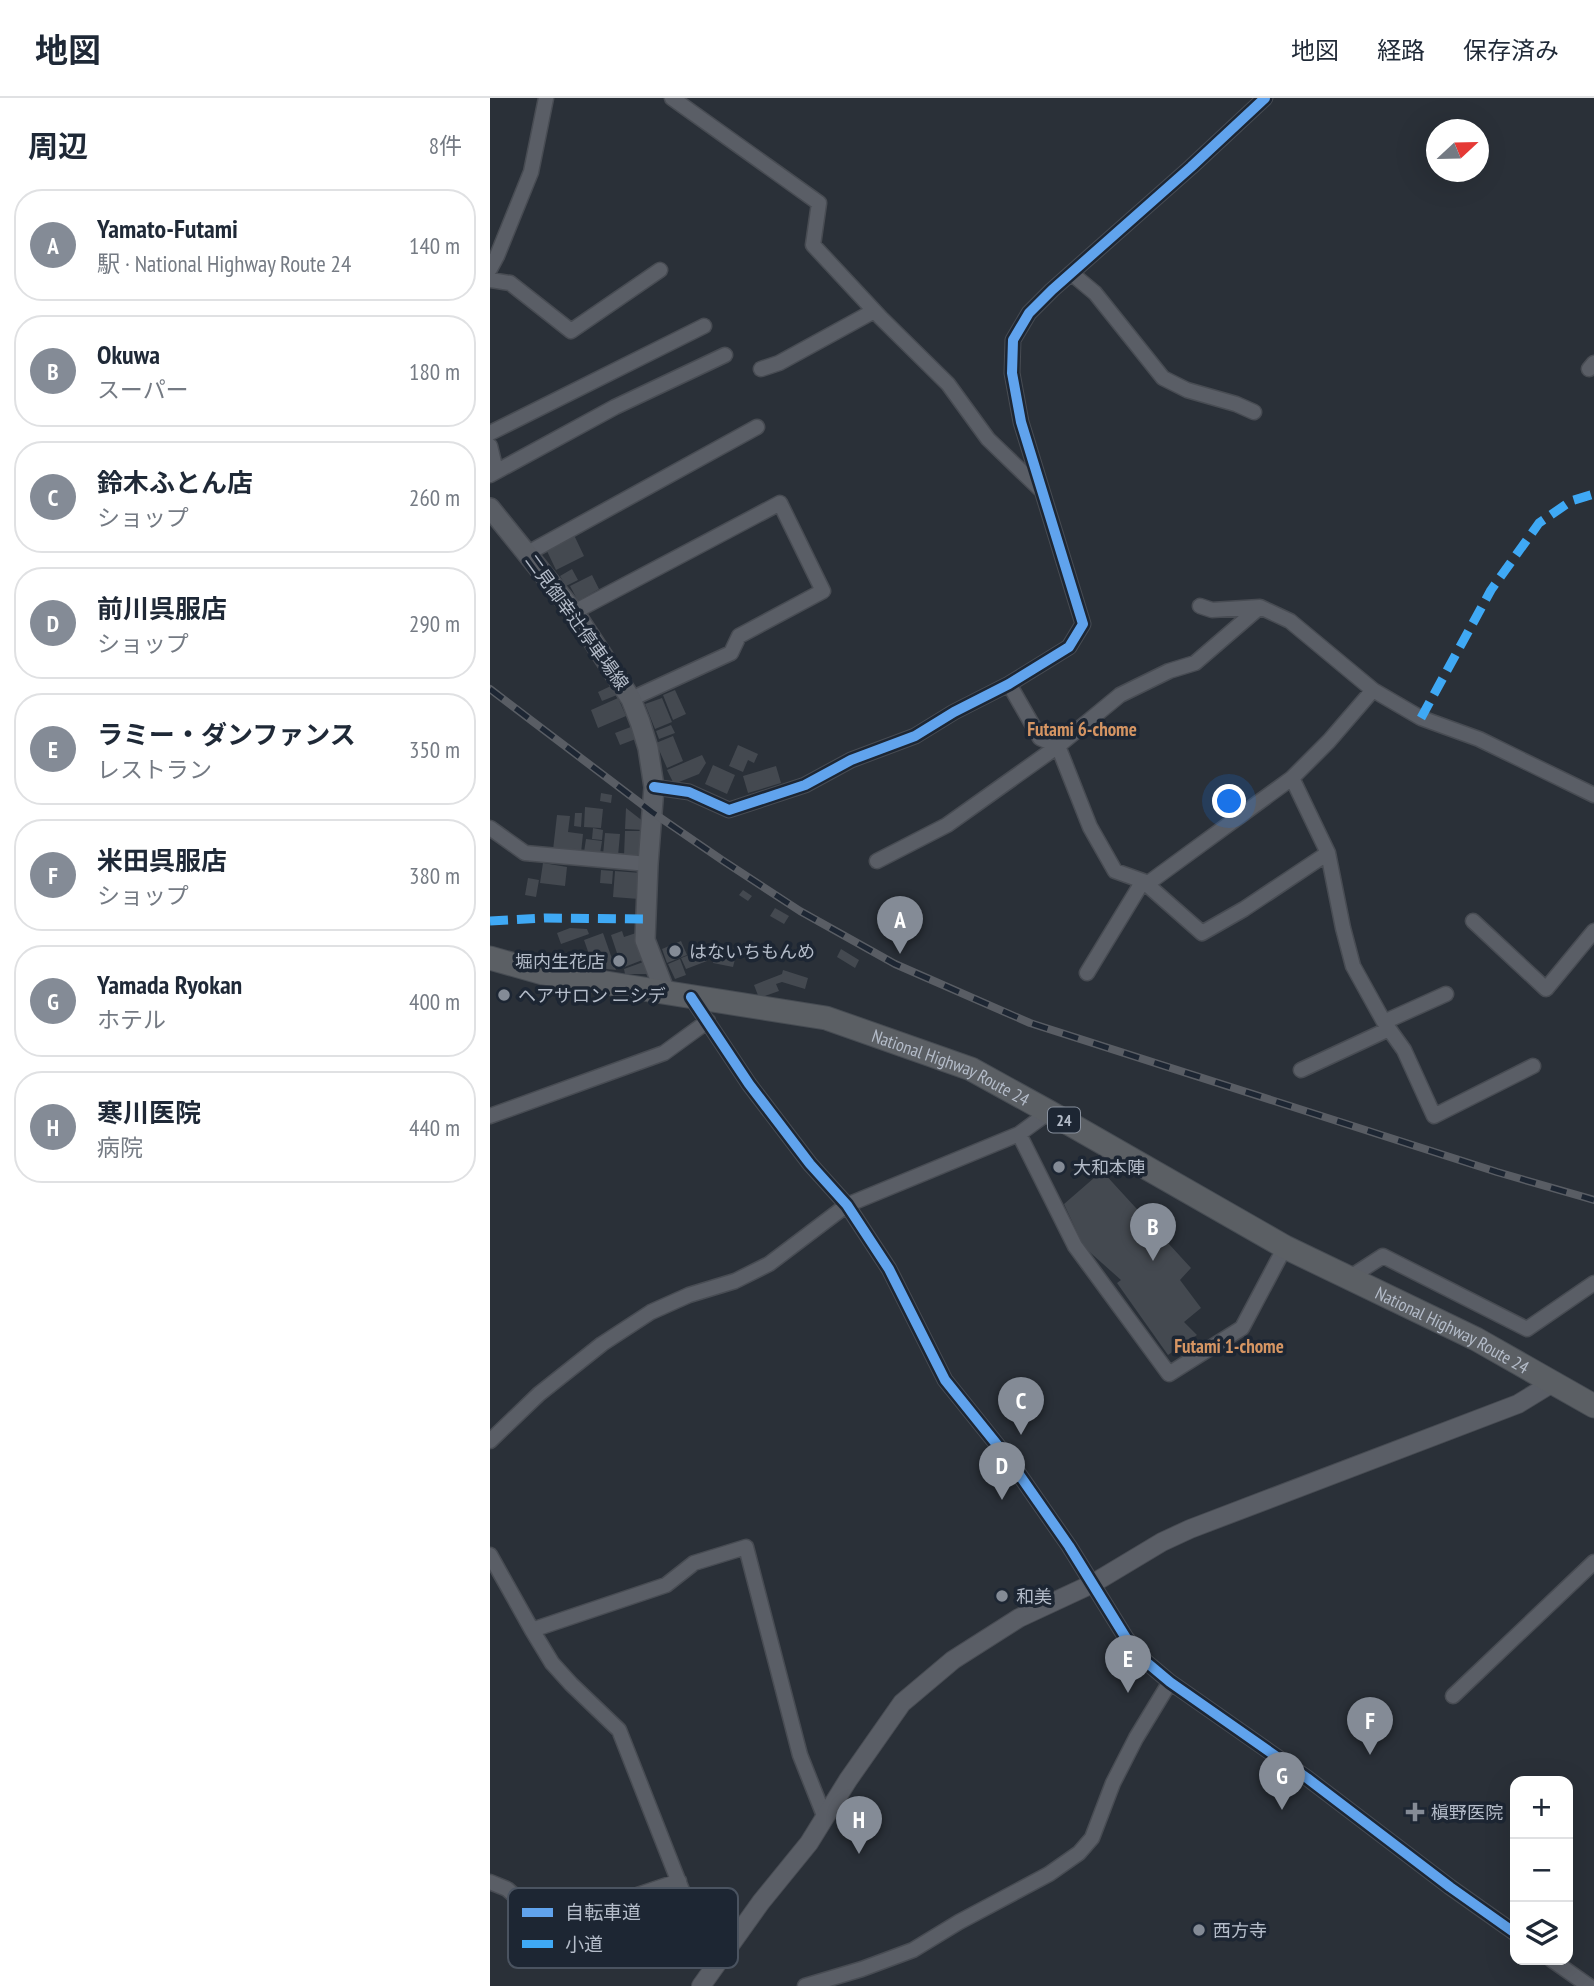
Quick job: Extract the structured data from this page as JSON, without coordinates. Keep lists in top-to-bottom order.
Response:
{
  "streets": {
    "highway": ["National Highway Route 24", "24"],
    "main road": ["二見御幸辻停車場線"]
  },
  "crossings": [
    ["二見御幸辻停車場線", "National Highway Route 24"]
  ],
  "districts": ["Futami 6-chome", "Futami 1-chome"],
  "places": {
    "other": [
      "はないちもんめ",
      "堀内生花店",
      "ヘアサロン ニシデ",
      "大和本陣",
      "和美",
      "西方寺"
    ],
    "health": ["槇野医院"]
  },
  "legend": ["自転車道", "小道"],
  "north": "right",
  "page": {
    "header": "地図",
    "nav": ["地図", "経路", "保存済み"],
    "heading": ["周辺", "8件"],
    "list": [
      {
        "mark": "A",
        "name": "Yamato-Futami",
        "note": "駅 · National Highway Route 24",
        "value": "140 m"
      },
      {
        "mark": "B",
        "name": "Okuwa",
        "note": "スーパー",
        "value": "180 m"
      },
      {
        "mark": "C",
        "name": "鈴木ふとん店",
        "note": "ショップ",
        "value": "260 m"
      },
      {
        "mark": "D",
        "name": "前川呉服店",
        "note": "ショップ",
        "value": "290 m"
      },
      {
        "mark": "E",
        "name": "ラミー・ダンファンス",
        "note": "レストラン",
        "value": "350 m"
      },
      {
        "mark": "F",
        "name": "米田呉服店",
        "note": "ショップ",
        "value": "380 m"
      },
      {
        "mark": "G",
        "name": "Yamada Ryokan",
        "note": "ホテル",
        "value": "400 m"
      },
      {
        "mark": "H",
        "name": "寒川医院",
        "note": "病院",
        "value": "440 m"
      }
    ],
    "pins": [
      "A",
      "B",
      "C",
      "D",
      "E",
      "F",
      "G",
      "H"
    ],
    "map_buttons": ["+", "−"]
  }
}
